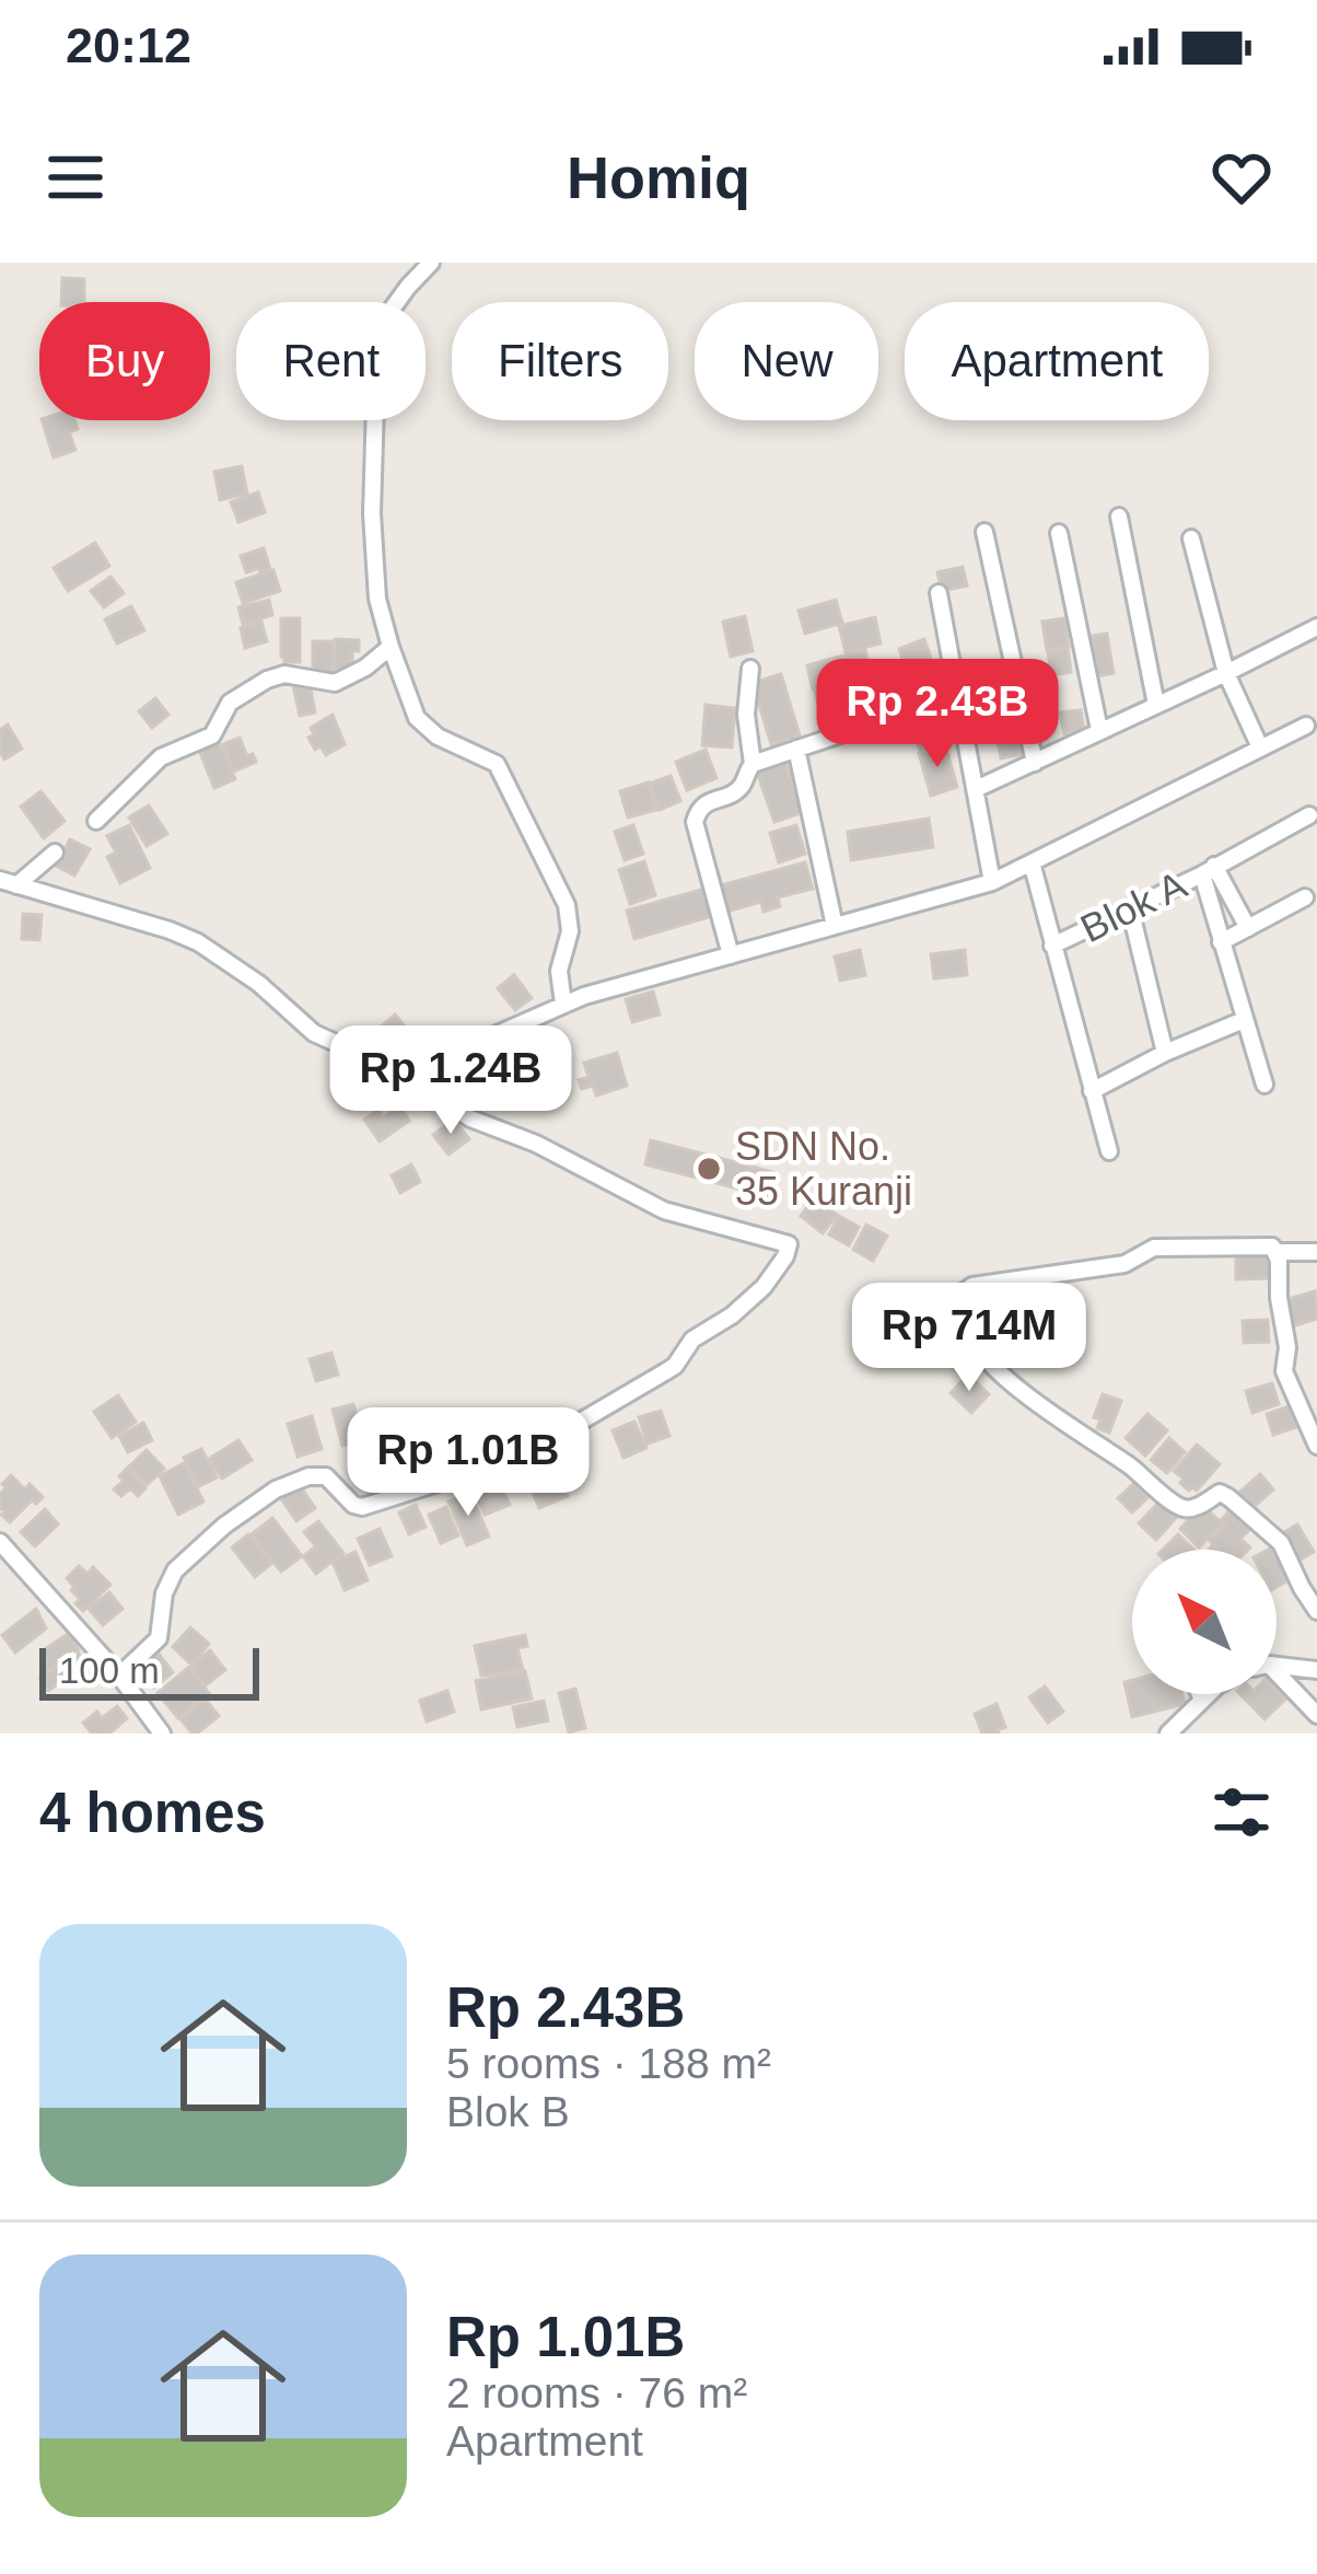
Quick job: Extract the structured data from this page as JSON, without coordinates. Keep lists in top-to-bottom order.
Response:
{
  "streets": {
    "street": ["Blok A"]
  },
  "places": ["SDN No. 35 Kuranji"],
  "scale_bar": "100 m",
  "north": "top left",
  "page": {
    "status": "20:12",
    "header": "Homiq",
    "chip": [
      "Buy",
      "Rent",
      "Filters",
      "New",
      "Apartment"
    ],
    "price": [
      "Rp 2.43B",
      "Rp 1.24B",
      "Rp 714M",
      "Rp 1.01B"
    ],
    "scale": "100 m",
    "heading": "4 homes",
    "list": [
      {
        "name": "Rp 2.43B",
        "note": "5 rooms · 188 m² · Blok B"
      },
      {
        "name": "Rp 1.01B",
        "note": "2 rooms · 76 m² · Apartment"
      }
    ]
  }
}
